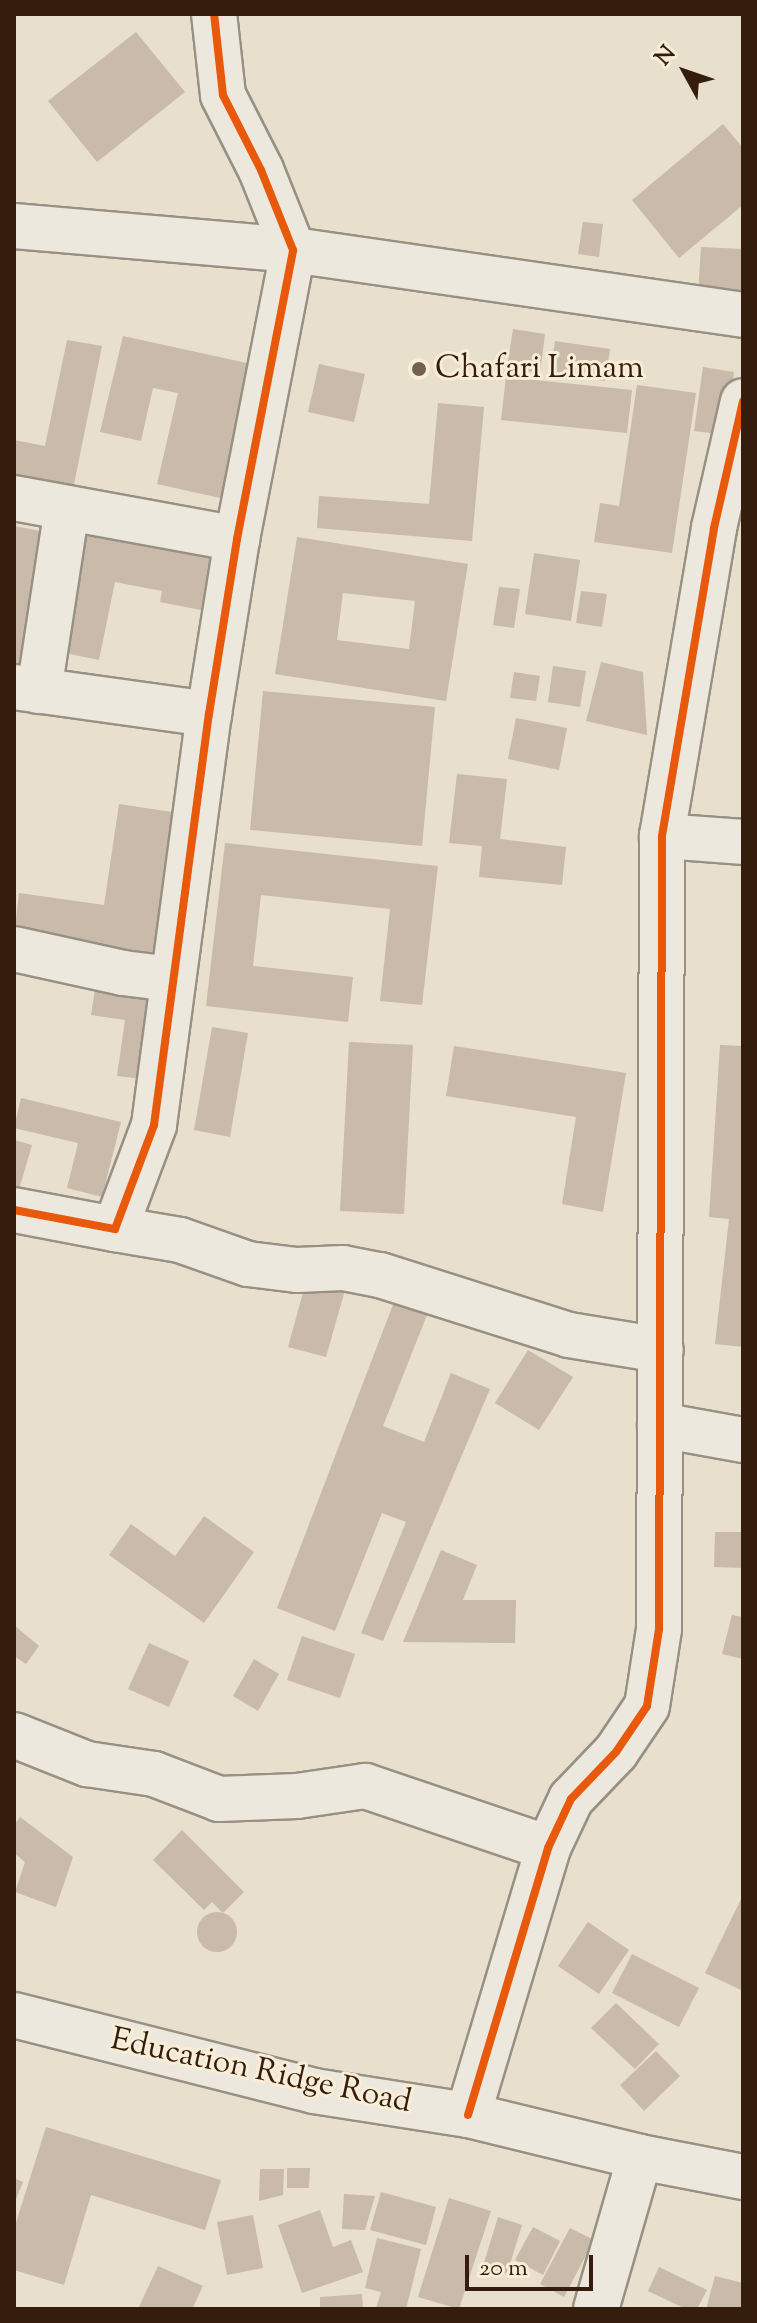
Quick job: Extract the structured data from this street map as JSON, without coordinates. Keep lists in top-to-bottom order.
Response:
{
  "streets": {
    "street": ["Education Ridge Road"]
  },
  "places": ["Chafari Limam"],
  "scale_bar": "20 m",
  "north": "top left"
}
